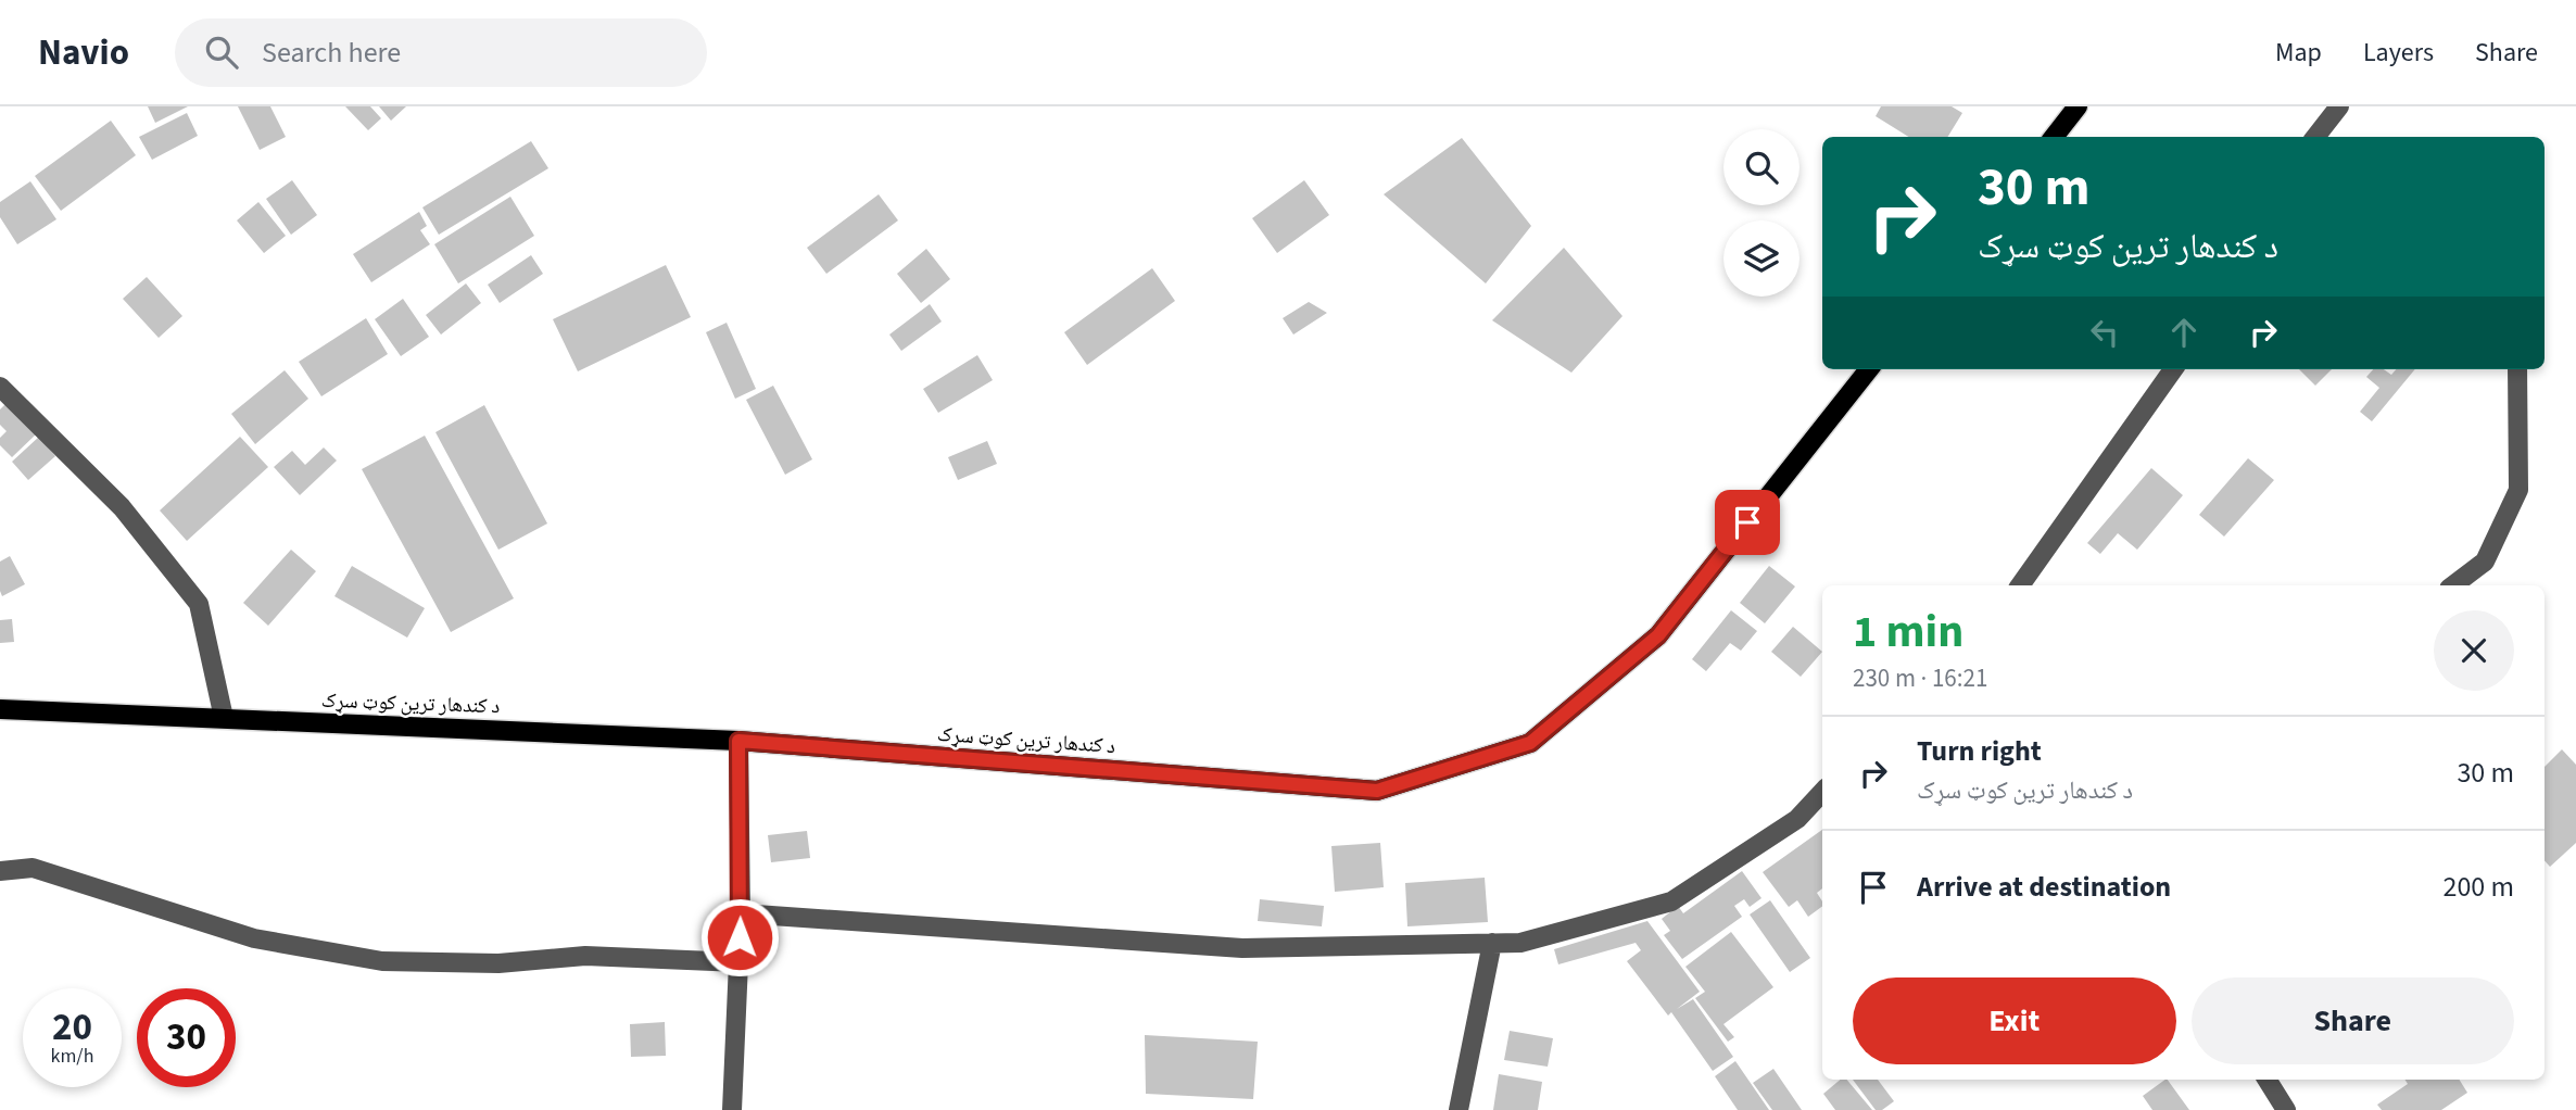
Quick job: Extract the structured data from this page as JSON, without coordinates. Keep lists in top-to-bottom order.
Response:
{
  "streets": {
    "main road": ["د کندهار ترين کوټ سړک"]
  },
  "page": {
    "header": "Navio",
    "search": "Search here",
    "nav": ["Map", "Layers", "Share"],
    "turn": ["30 m", "د کندهار ترين کوټ سړک"],
    "heading": ["1 min", "230 m · 16:21"],
    "list": [
      {
        "name": "Turn right",
        "note": "د کندهار ترين کوټ سړک",
        "value": "30 m"
      },
      {
        "name": "Arrive at destination",
        "value": "200 m"
      }
    ],
    "buttons": ["Exit", "Share"],
    "speed": "20 km/h",
    "limit": "30"
  }
}
